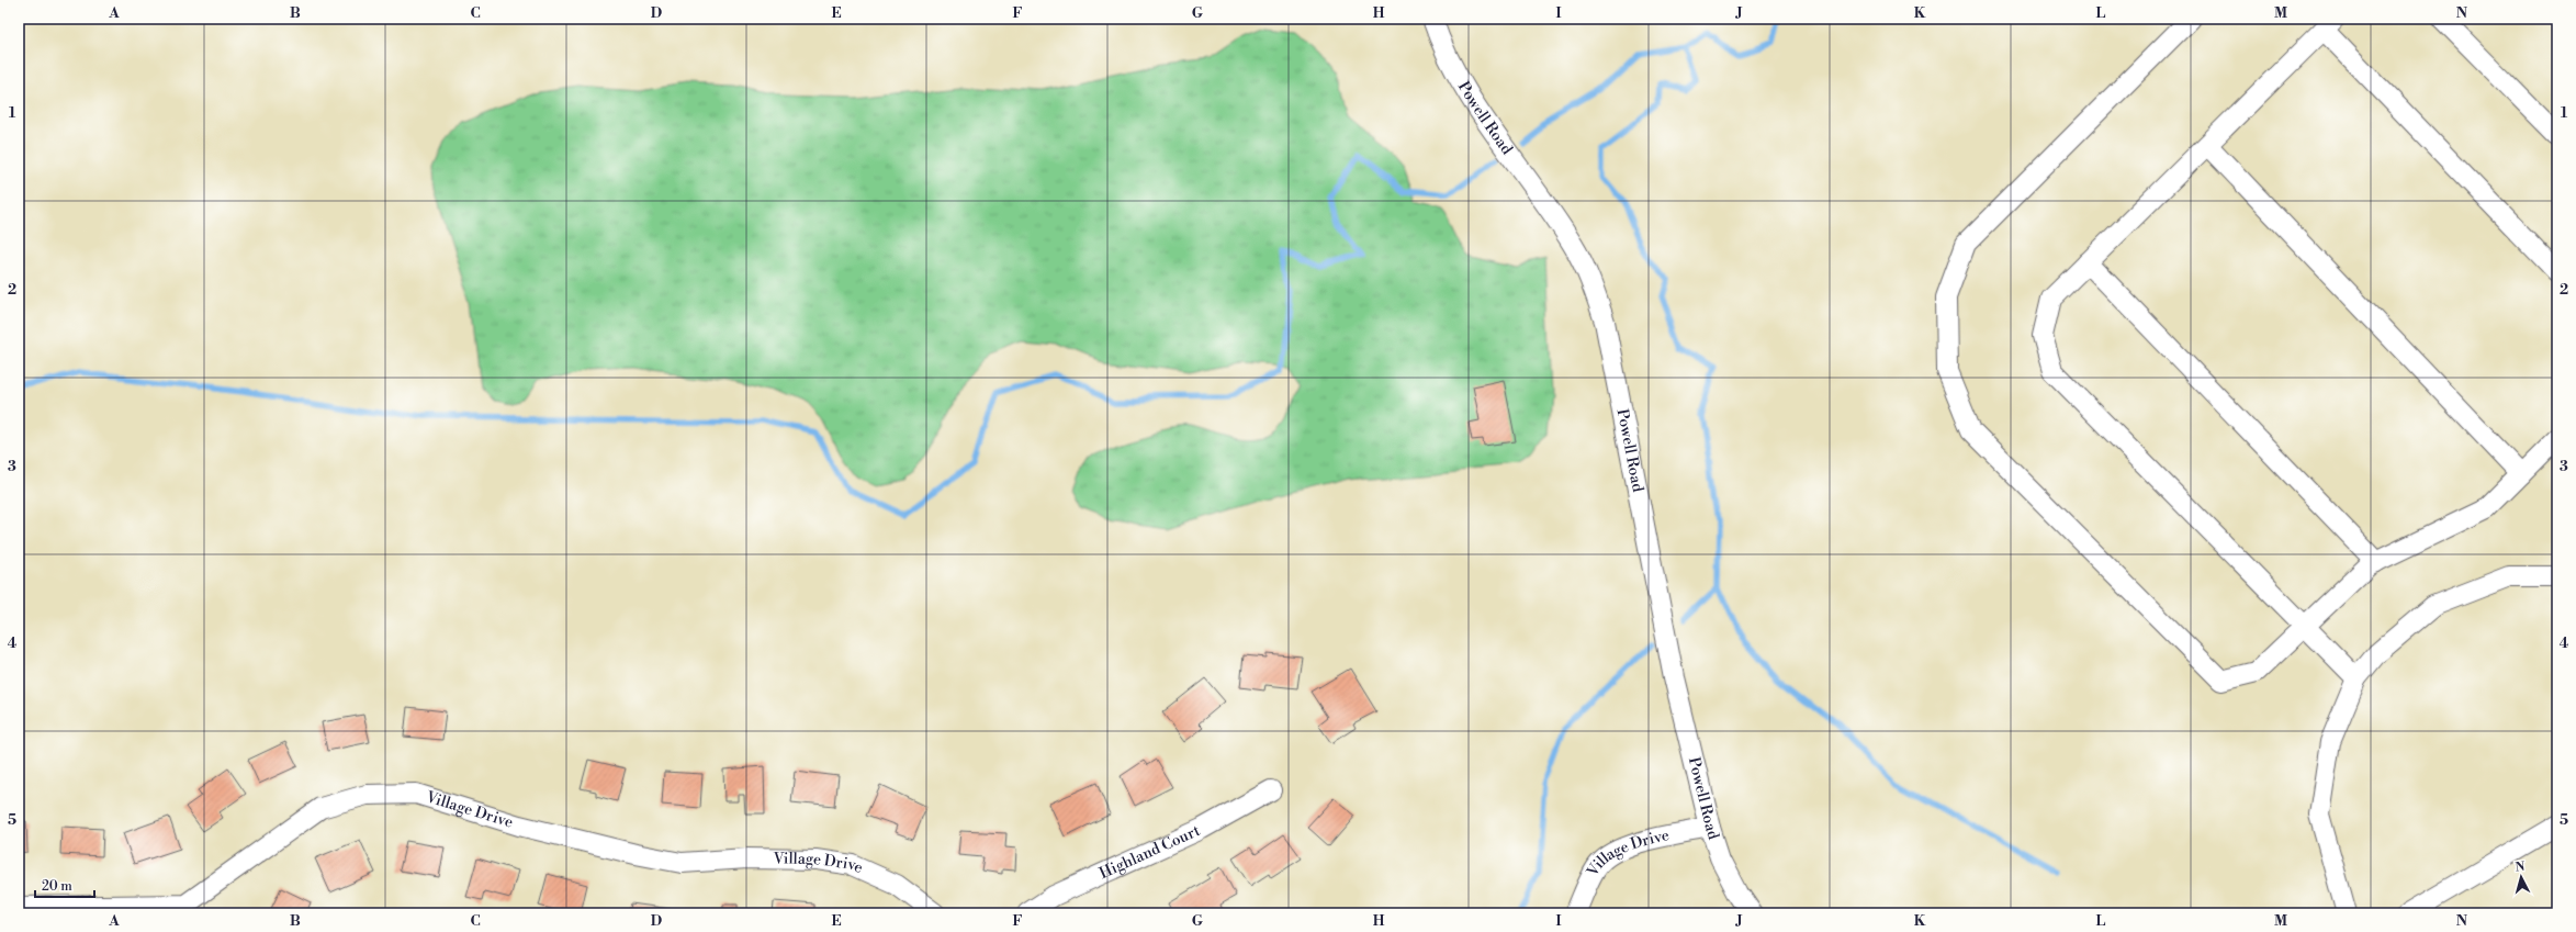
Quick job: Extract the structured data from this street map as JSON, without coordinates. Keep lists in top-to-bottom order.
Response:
{
  "streets": {
    "street": ["Powell Road", "Village Drive", "Highland Court"]
  },
  "crossings": [
    ["Powell Road", "Village Drive"]
  ],
  "scale_bar": "20 m",
  "north": "top",
  "grid": {
    "columns": [
      "A",
      "B",
      "C",
      "D",
      "E",
      "F",
      "G",
      "H",
      "I",
      "J",
      "K",
      "L",
      "M",
      "N"
    ],
    "rows": [
      "1",
      "2",
      "3",
      "4",
      "5"
    ]
  }
}
